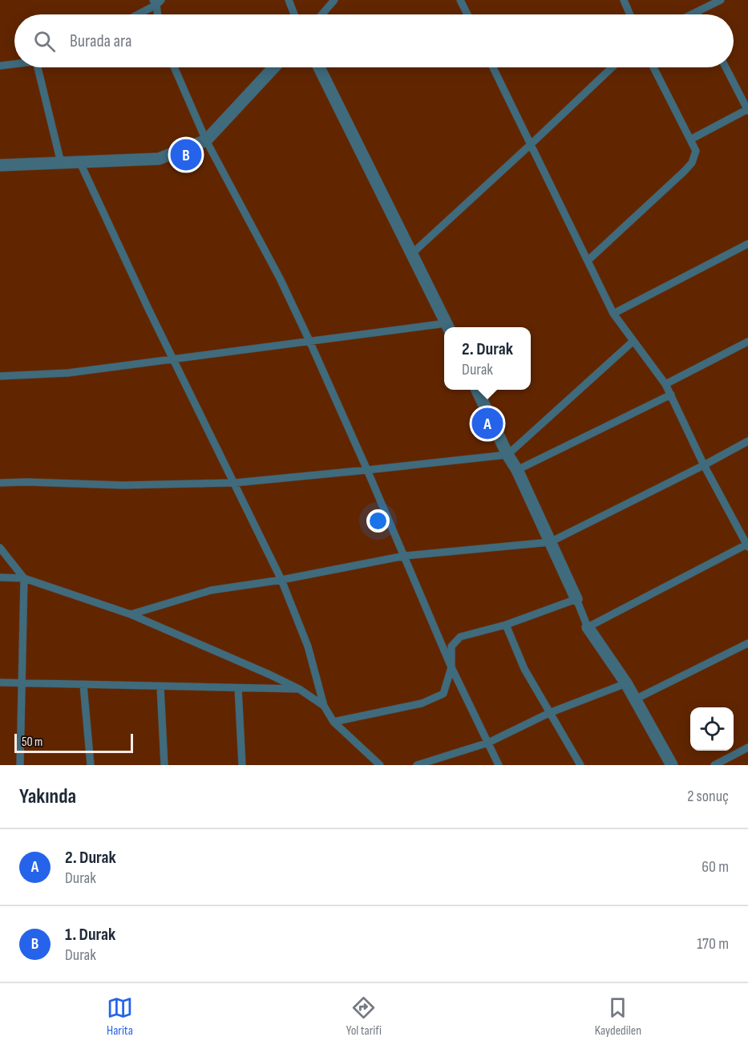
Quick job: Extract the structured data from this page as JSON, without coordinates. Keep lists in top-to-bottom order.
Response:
{
  "scale_bar": "50 m",
  "page": {
    "search": "Burada ara",
    "pins": ["B", "A"],
    "popup": ["2. Durak", "Durak"],
    "scale": "50 m",
    "heading": ["Yakında", "2 sonuç"],
    "list": [
      {
        "mark": "A",
        "name": "2. Durak",
        "note": "Durak",
        "value": "60 m"
      },
      {
        "mark": "B",
        "name": "1. Durak",
        "note": "Durak",
        "value": "170 m"
      }
    ],
    "nav": ["Harita", "Yol tarifi", "Kaydedilen"]
  }
}
